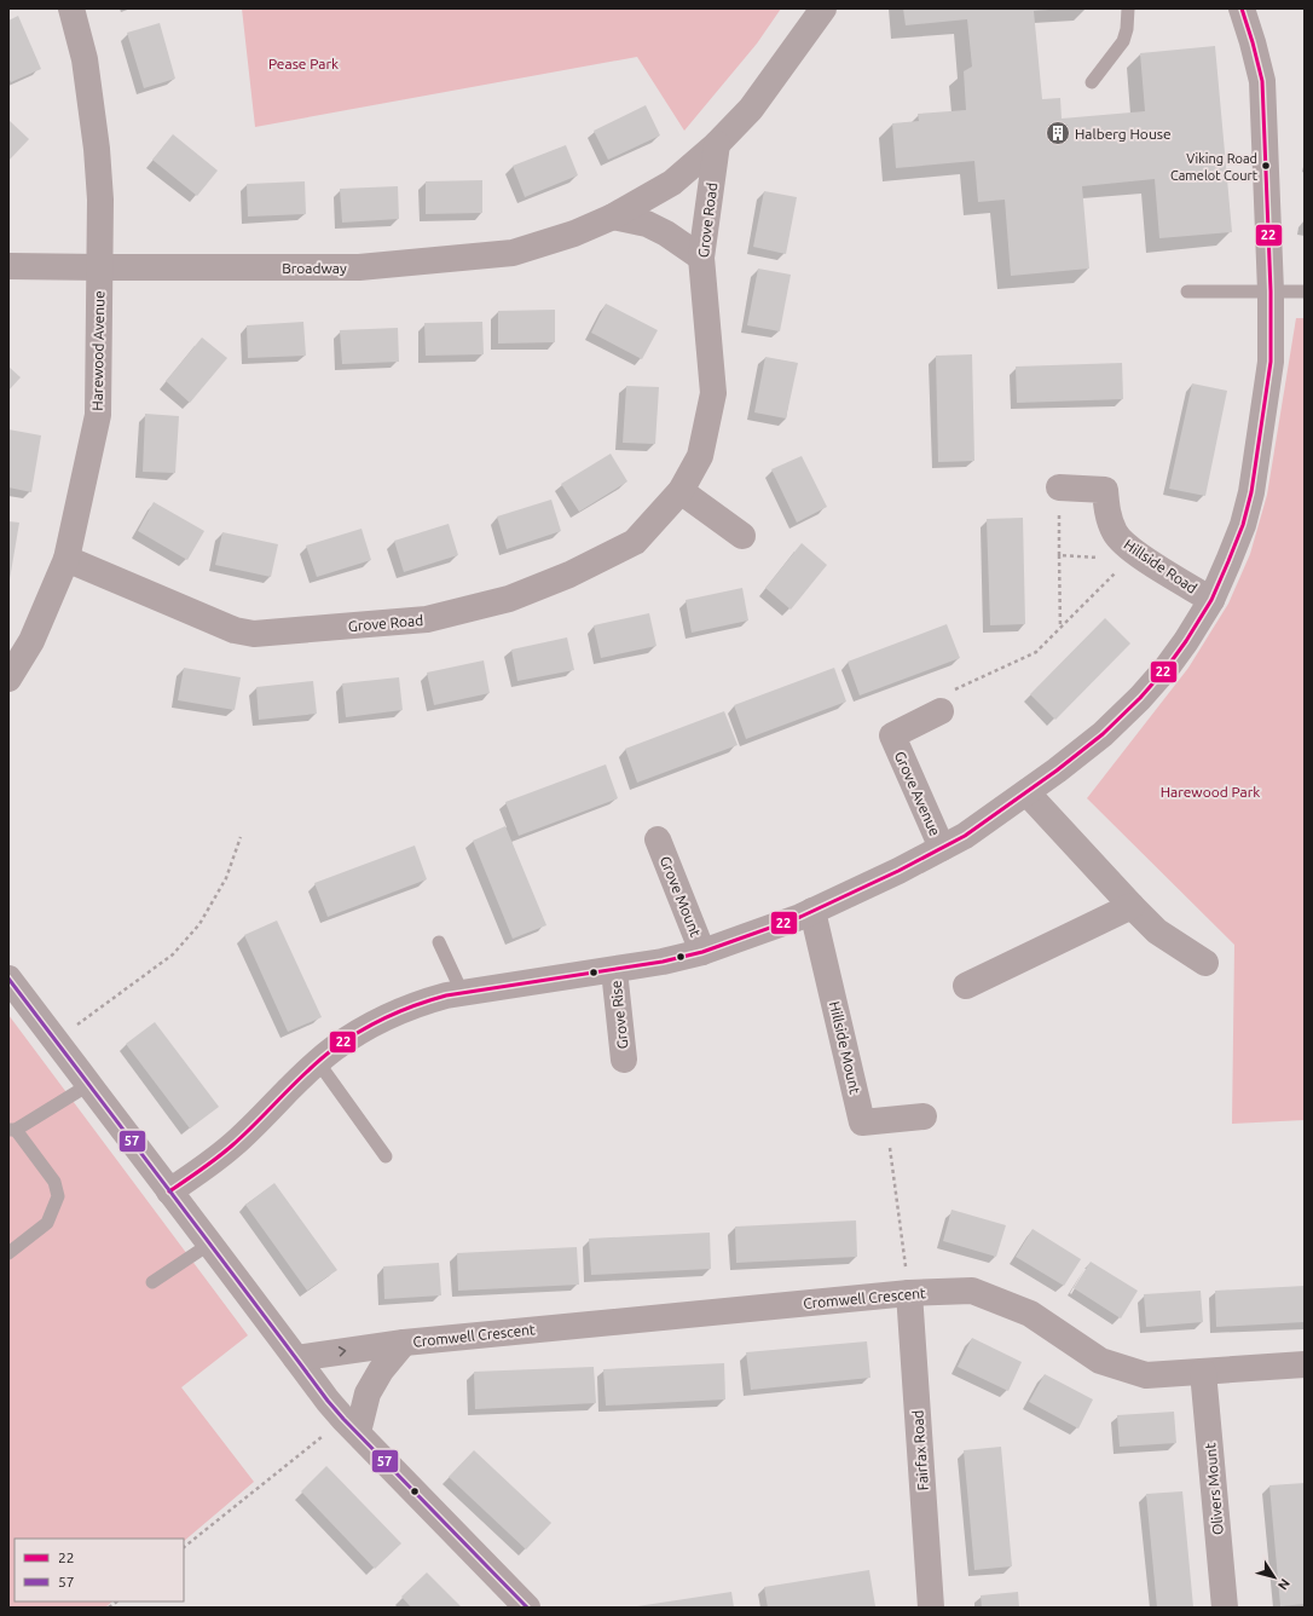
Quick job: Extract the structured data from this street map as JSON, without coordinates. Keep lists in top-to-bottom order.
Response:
{
  "streets": {
    "street": [
      "Grove Road",
      "Broadway",
      "Harewood Avenue",
      "Hillside Road",
      "Grove Avenue",
      "Grove Mount",
      "Grove Rise",
      "Hillside Mount",
      "Cromwell Crescent",
      "Fairfax Road",
      "Olivers Mount"
    ]
  },
  "crossings": [
    ["Grove Road", "Broadway"],
    ["Grove Road", "Harewood Avenue"],
    ["Broadway", "Harewood Avenue"],
    ["Cromwell Crescent", "Fairfax Road"],
    ["Cromwell Crescent", "Olivers Mount"]
  ],
  "parks": ["Pease Park", "Harewood Park"],
  "places": {
    "building": ["Halberg House"],
    "other": ["Viking Road Camelot Court"]
  },
  "lines": ["transit line 22", "transit line 57"],
  "legend": ["22", "57"],
  "north": "bottom right"
}
